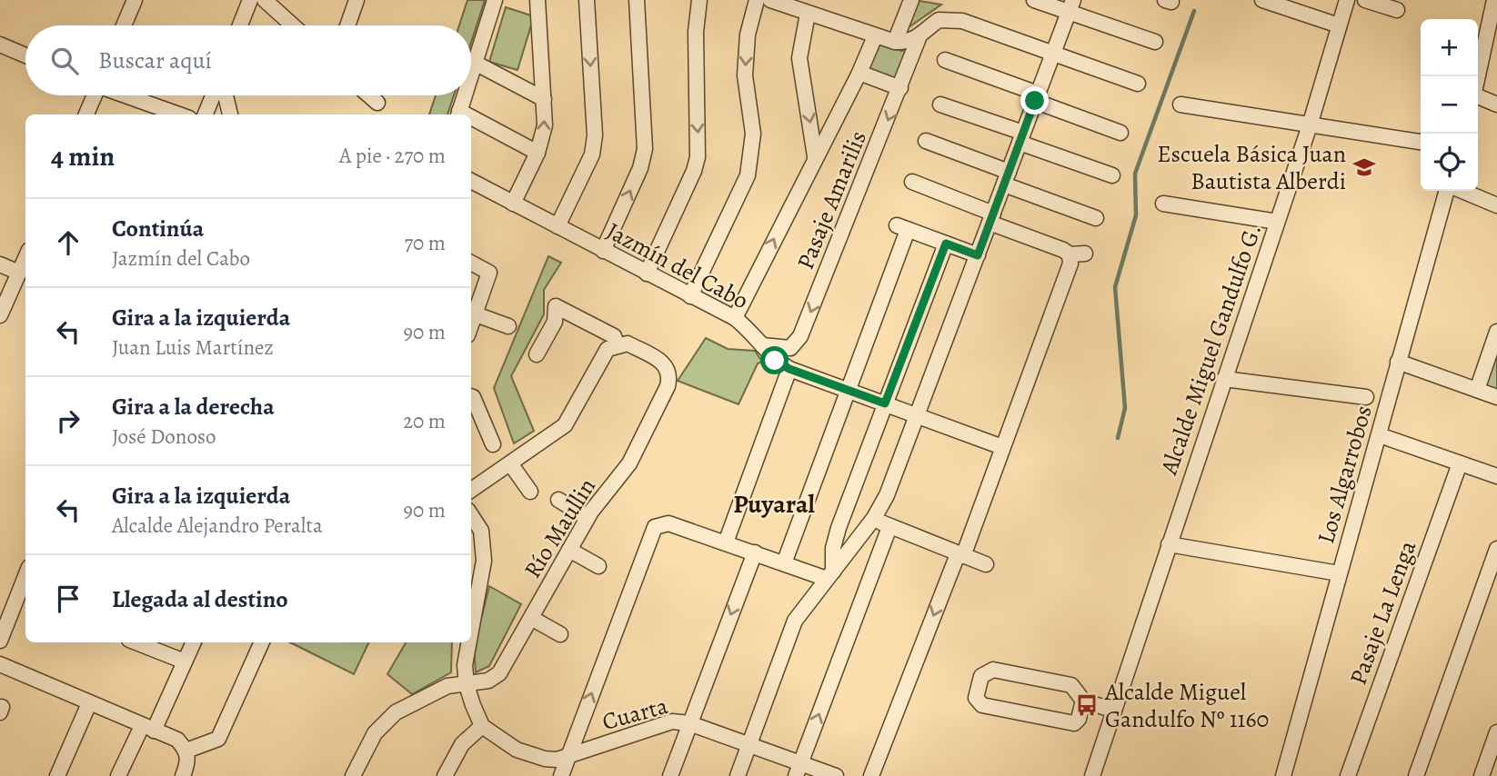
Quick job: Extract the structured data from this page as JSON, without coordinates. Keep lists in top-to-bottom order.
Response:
{
  "streets": {
    "street": [
      "Pasaje Amarilis",
      "Jazmín del Cabo",
      "Alcalde Miguel Gandulfo G.",
      "Los Algarrobos",
      "Río Maullin",
      "Pasaje La Lenga",
      "Cuarta"
    ]
  },
  "crossings": [
    ["Pasaje Amarilis", "Jazmín del Cabo"]
  ],
  "districts": ["Puyaral"],
  "places": {
    "school or university": ["Escuela Básica Juan Bautista Alberdi"],
    "bus stop": ["Alcalde Miguel Gandulfo Nº 1160"]
  },
  "page": {
    "map_buttons": ["+", "−"],
    "search": "Buscar aquí",
    "heading": ["4 min", "A pie · 270 m"],
    "list": [
      ["Continúa", "Jazmín del Cabo", "70 m"],
      ["Gira a la izquierda", "Juan Luis Martínez", "90 m"],
      ["Gira a la derecha", "José Donoso", "20 m"],
      ["Gira a la izquierda", "Alcalde Alejandro Peralta", "90 m"],
      "Llegada al destino"
    ]
  }
}
